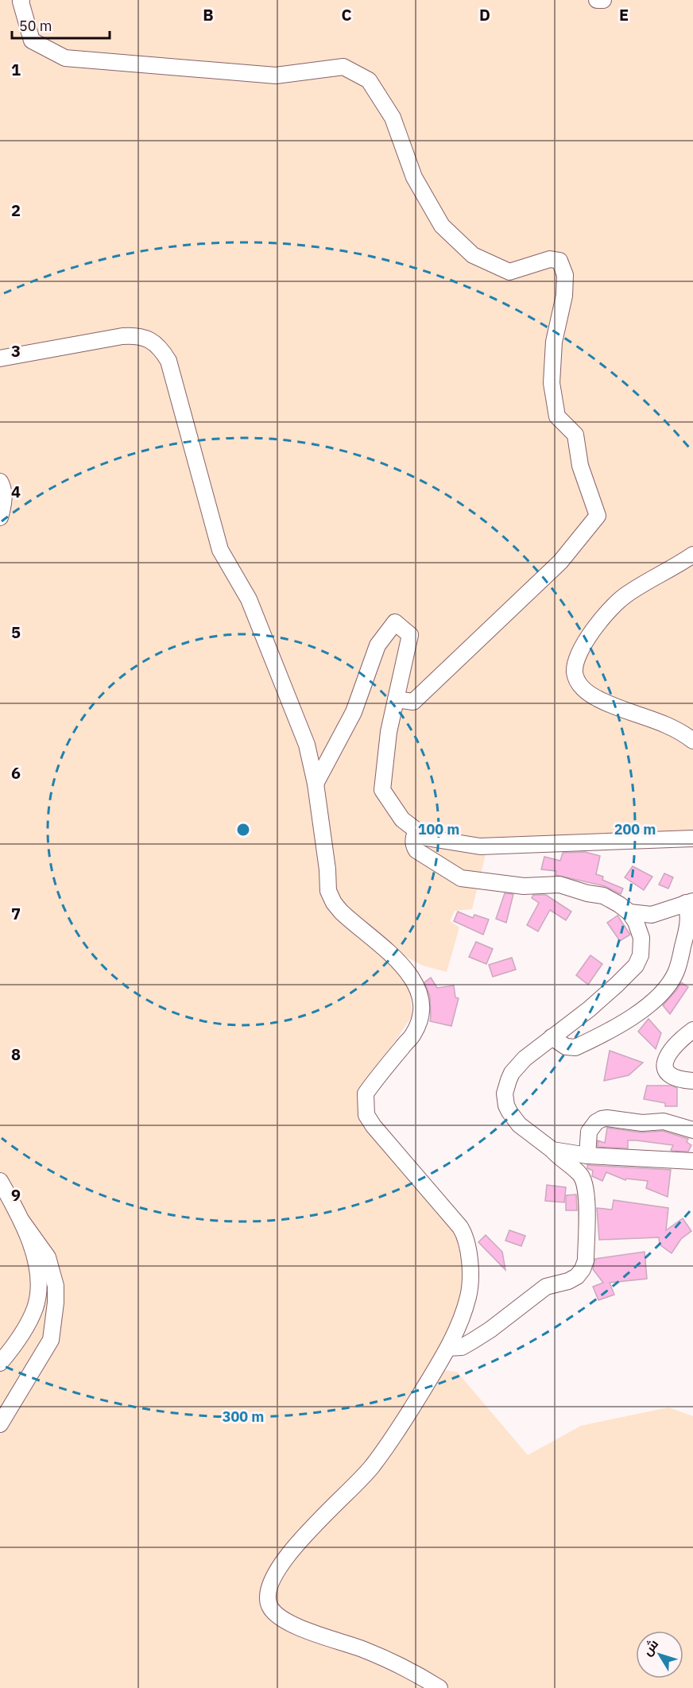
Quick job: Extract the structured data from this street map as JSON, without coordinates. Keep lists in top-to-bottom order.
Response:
{
  "scale_bar": "50 m",
  "north": "top left",
  "grid": {
    "columns": [
      "B",
      "C",
      "D",
      "E"
    ],
    "rows": [
      "1",
      "2",
      "3",
      "4",
      "5",
      "6",
      "7",
      "8",
      "9"
    ]
  },
  "rings": ["100 m", "200 m", "300 m"]
}
